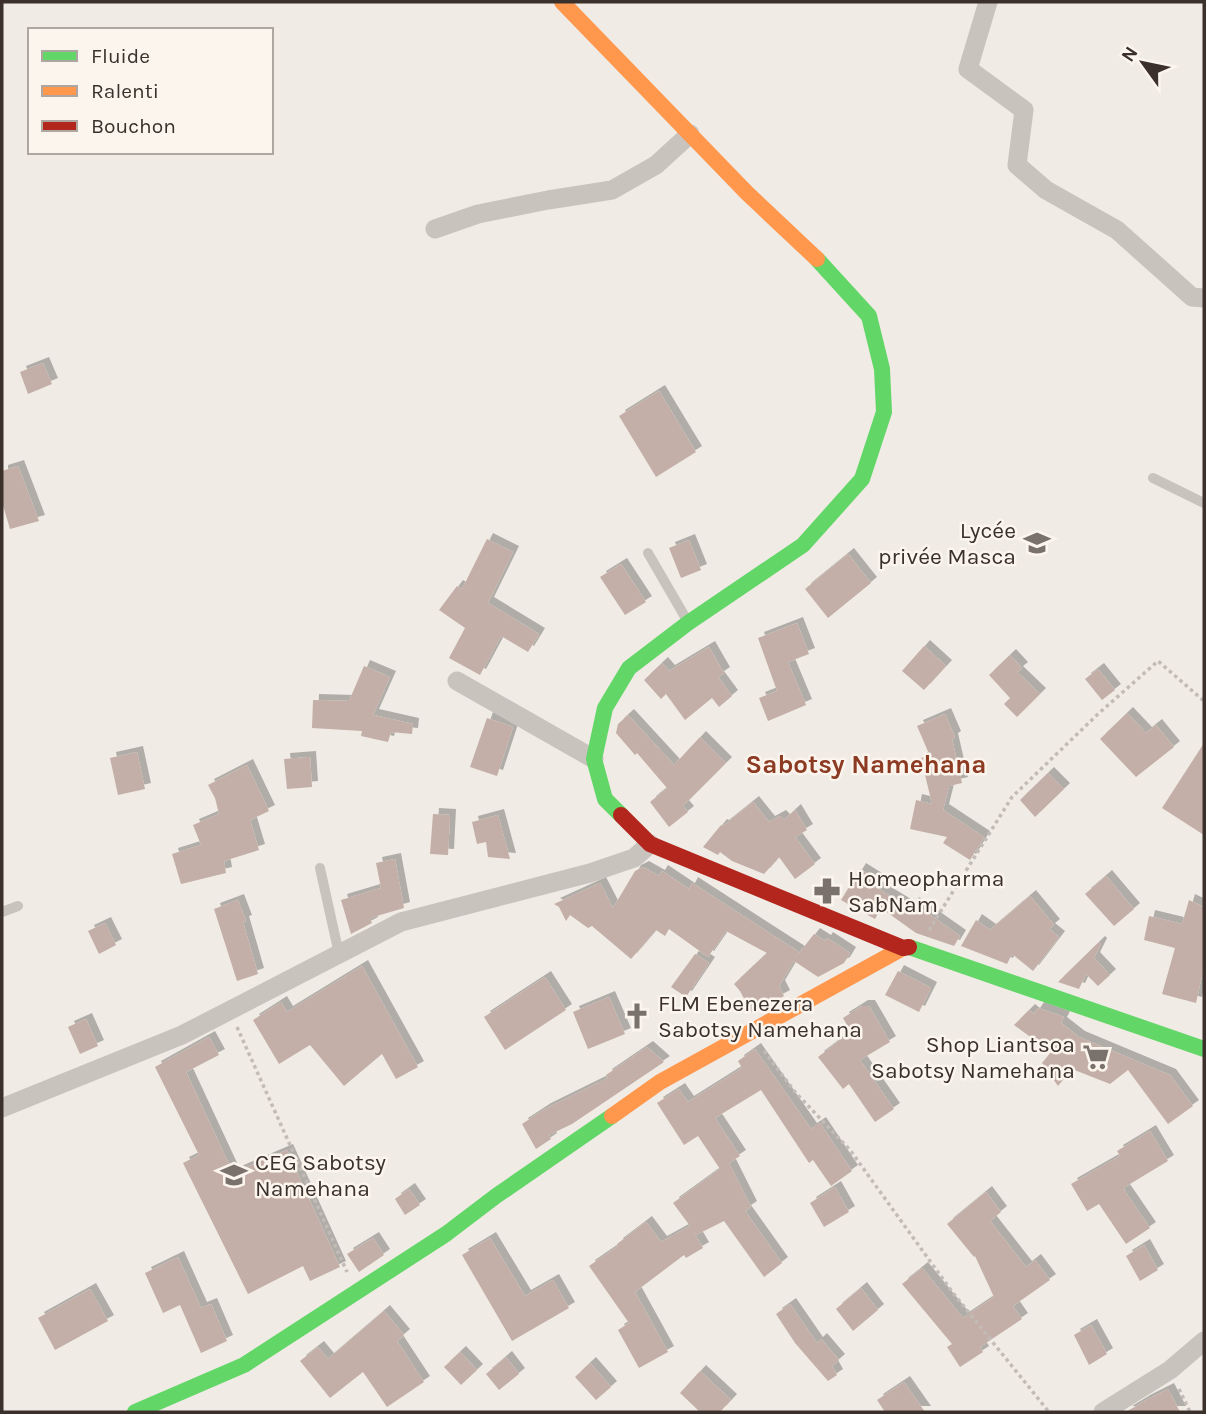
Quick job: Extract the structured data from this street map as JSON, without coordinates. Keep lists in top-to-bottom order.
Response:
{
  "districts": ["Sabotsy Namehana"],
  "places": {
    "school or university": ["Lycée privée Masca", "CEG Sabotsy Namehana"],
    "pharmacy": ["Homeopharma SabNam"],
    "church": ["FLM Ebenezera Sabotsy Namehana"],
    "supermarket": ["Shop Liantsoa Sabotsy Namehana"]
  },
  "legend": ["Fluide", "Ralenti", "Bouchon"],
  "north": "top left"
}
